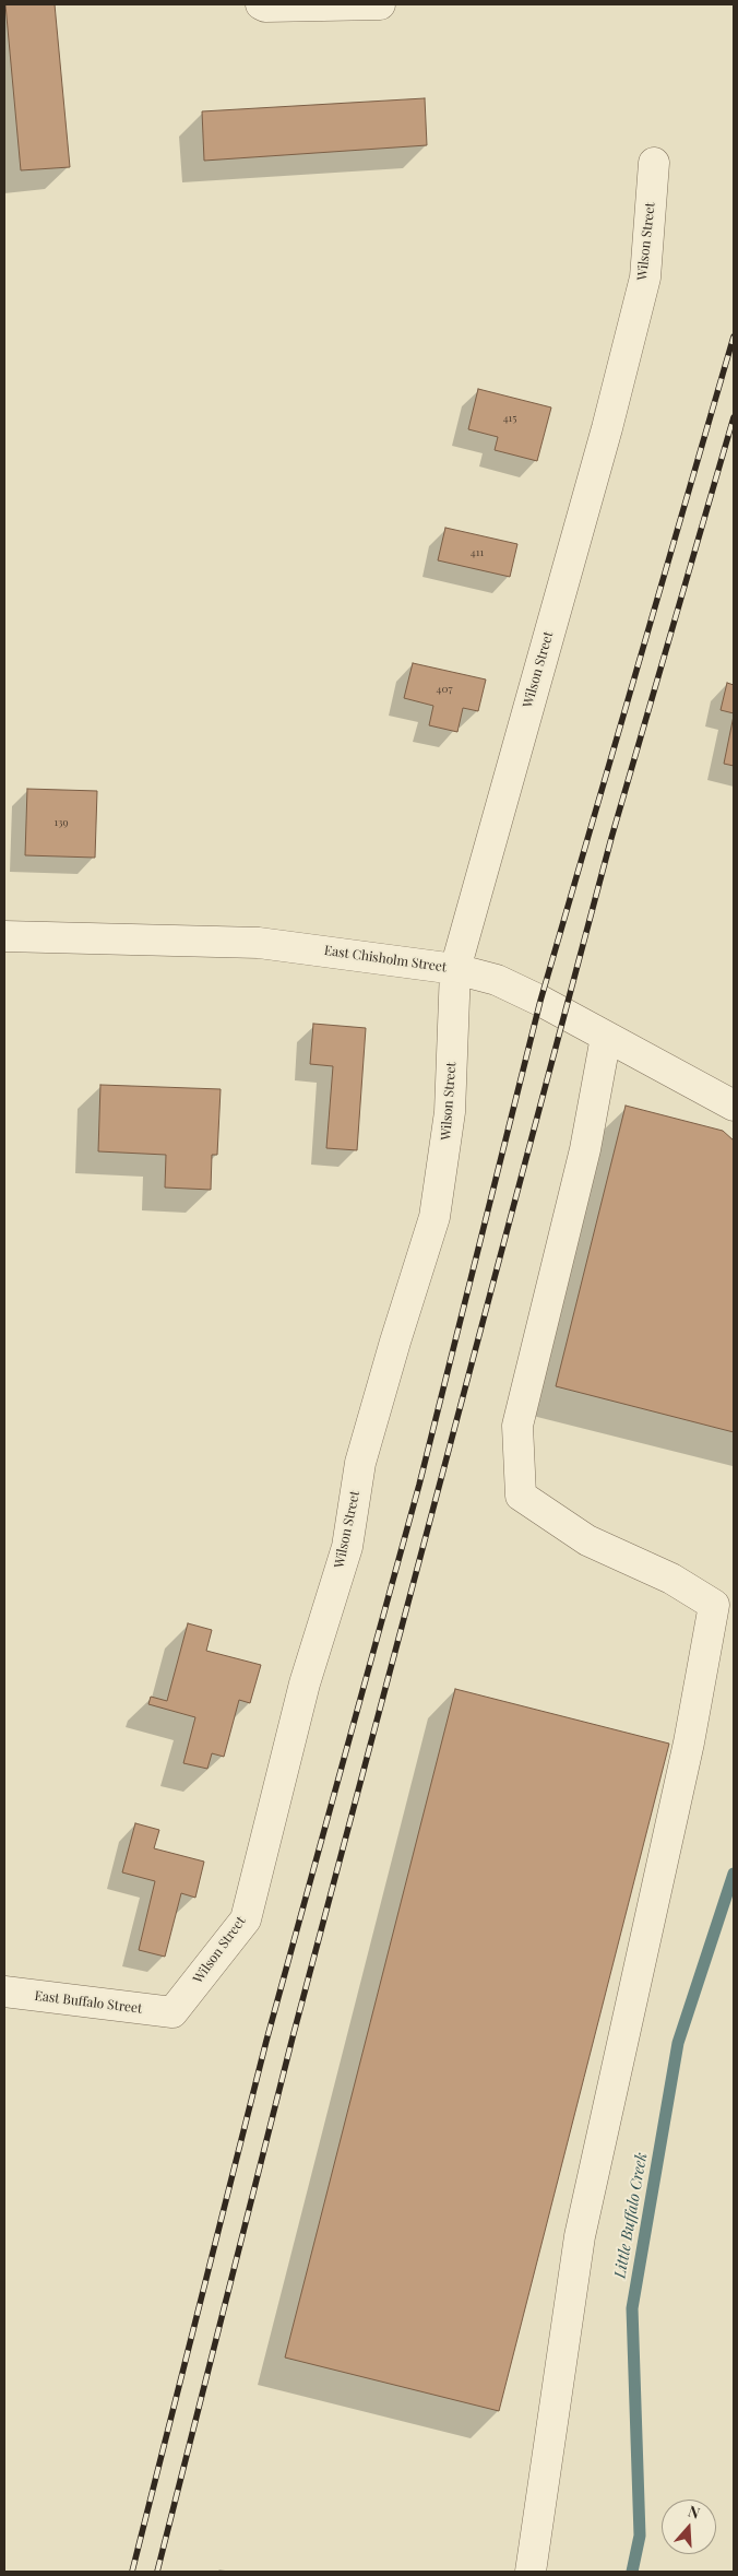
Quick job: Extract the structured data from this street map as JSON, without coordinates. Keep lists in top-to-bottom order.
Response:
{
  "streets": {
    "street": ["Wilson Street", "East Chisholm Street", "East Buffalo Street"]
  },
  "crossings": [
    ["Wilson Street", "East Chisholm Street"],
    ["Wilson Street", "East Buffalo Street"]
  ],
  "water": ["Little Buffalo Creek"],
  "house_numbers": [
    "415",
    "411",
    "407",
    "139"
  ],
  "north": "top"
}
